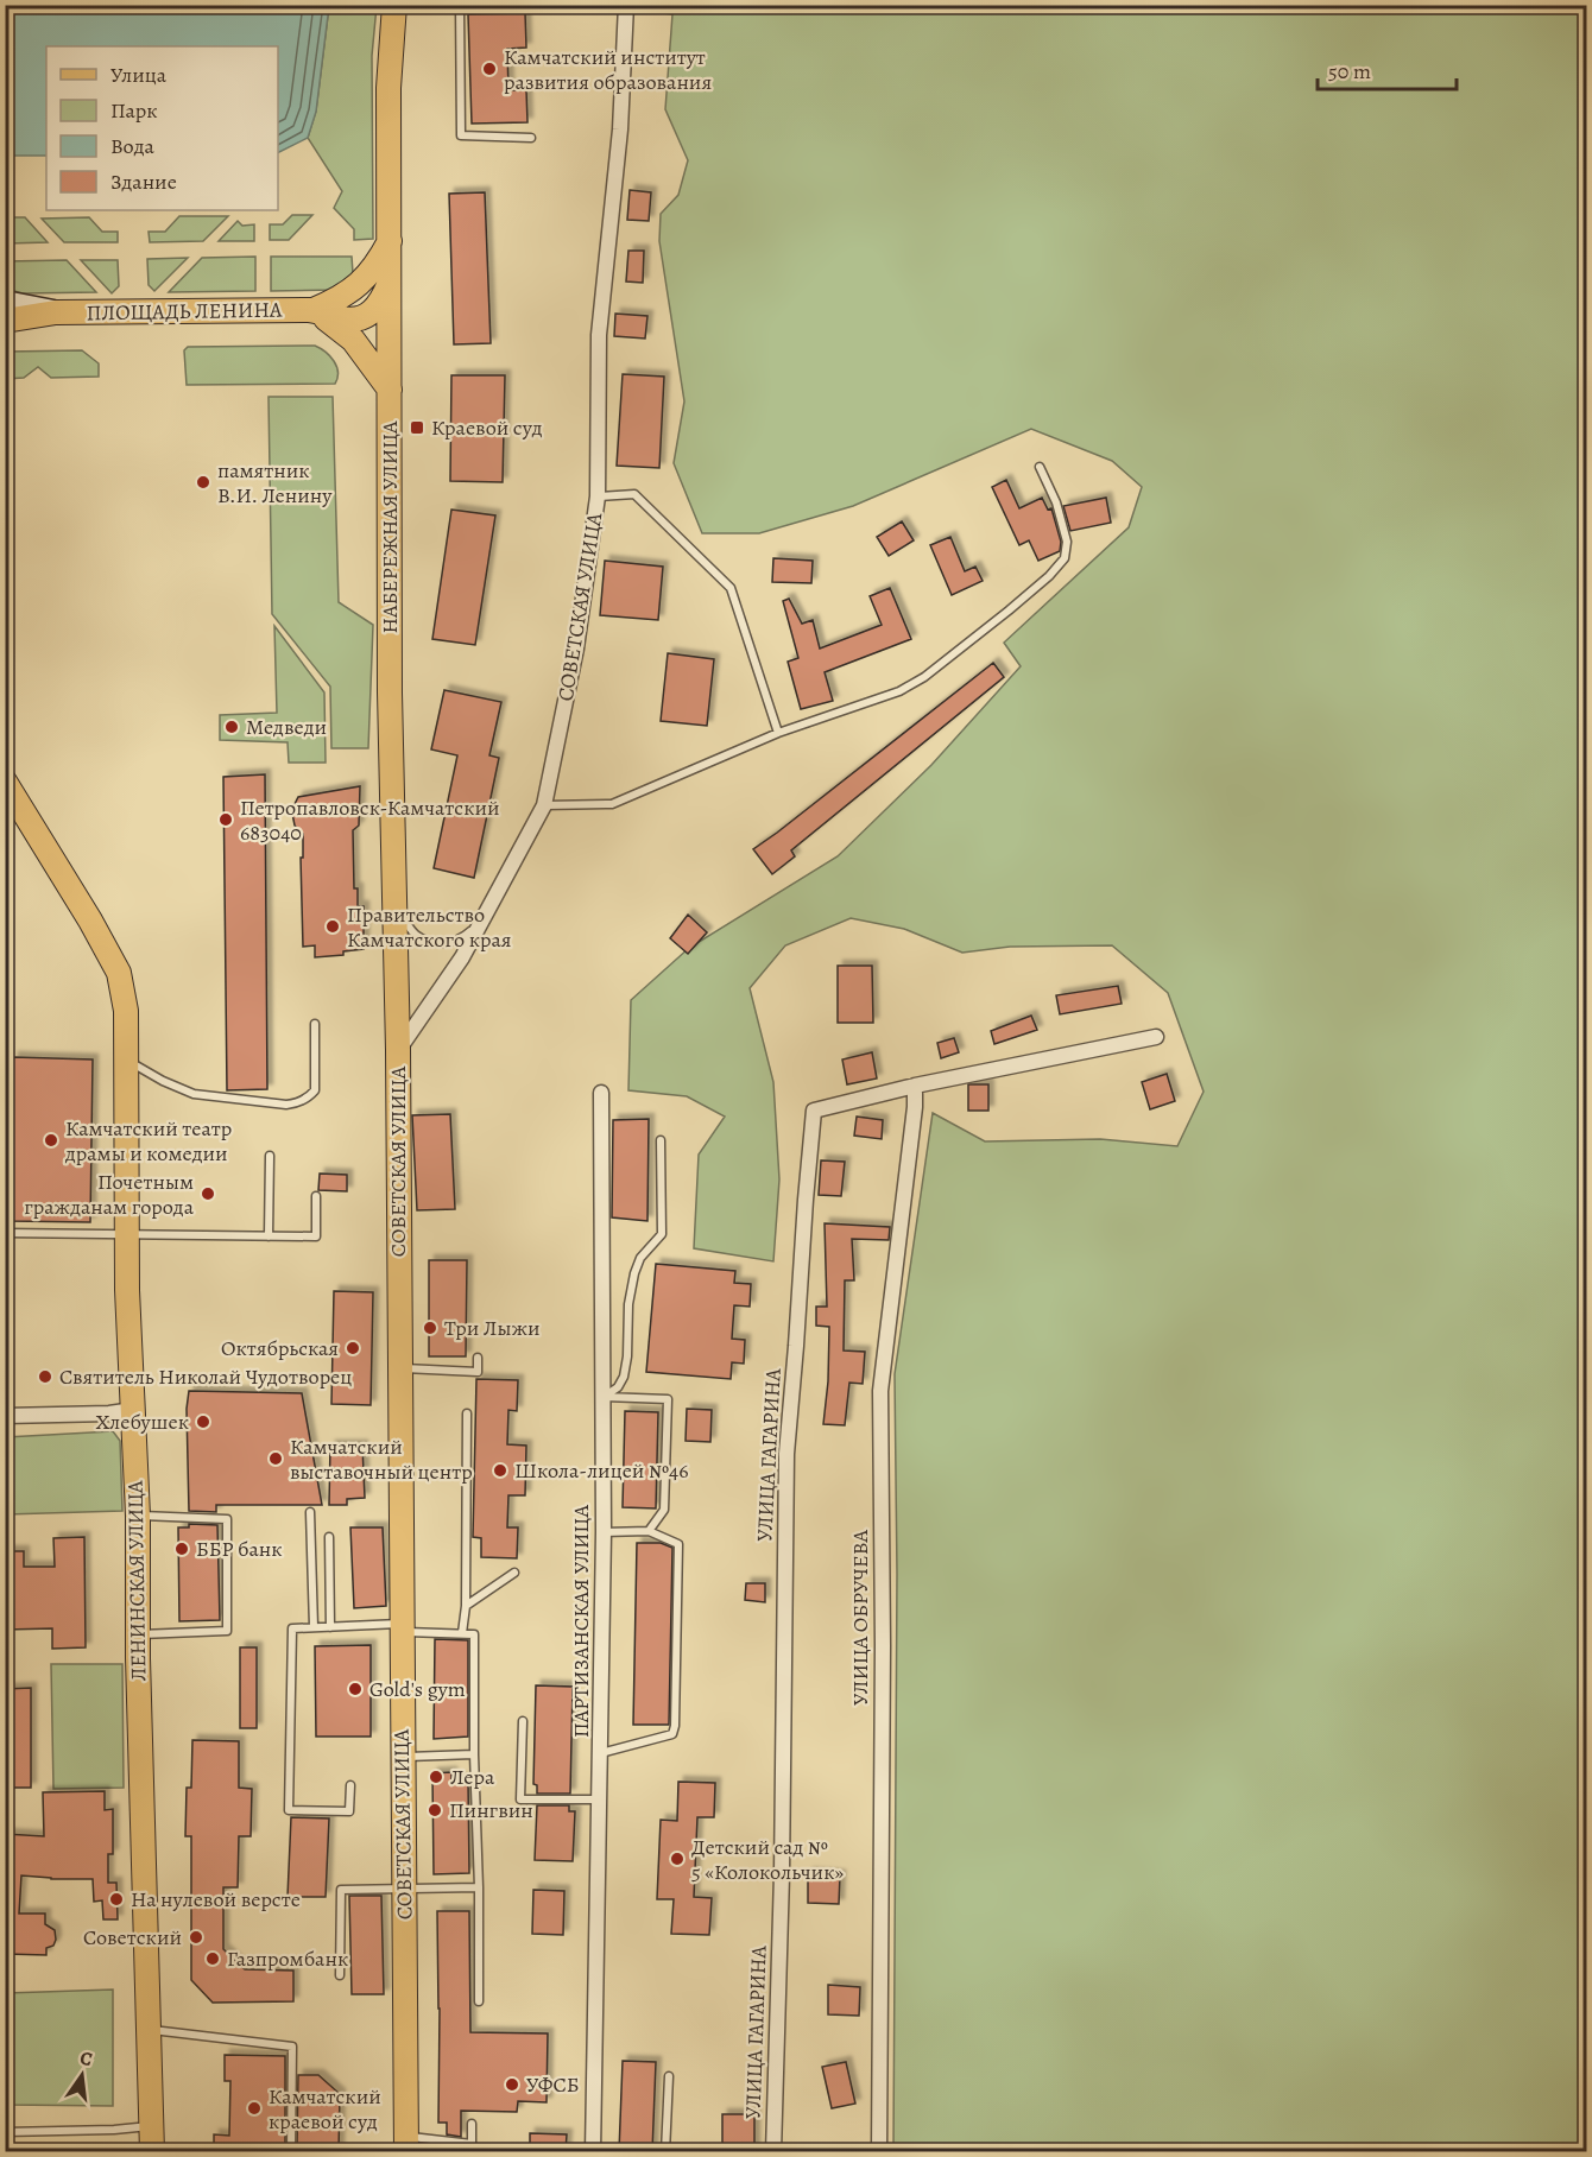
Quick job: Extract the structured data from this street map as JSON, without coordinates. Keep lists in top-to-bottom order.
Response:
{
  "streets": {
    "main road": [
      "ПЛОЩАДЬ ЛЕНИНА",
      "НАБЕРЕЖНАЯ УЛИЦА",
      "СОВЕТСКАЯ УЛИЦА",
      "ЛЕНИНСКАЯ УЛИЦА"
    ],
    "street": ["УЛИЦА ГАГАРИНА", "УЛИЦА ОБРУЧЕВА", "ПАРТИЗАНСКАЯ УЛИЦА"]
  },
  "crossings": [
    ["НАБЕРЕЖНАЯ УЛИЦА", "СОВЕТСКАЯ УЛИЦА"],
    ["УЛИЦА ГАГАРИНА", "УЛИЦА ОБРУЧЕВА"]
  ],
  "places": {
    "other": [
      "Камчатский институт развития образования",
      "памятник В.И. Ленину",
      "Медведи",
      "Петропавловск-Камчатский 683040",
      "Правительство Камчатского края",
      "Камчатский театр драмы и комедии",
      "Почетным гражданам города",
      "Три Лыжи",
      "Октябрьская",
      "Святитель Николай Чудотворец",
      "Хлебушек",
      "Камчатский выставочный центр",
      "Школа-лицей №46",
      "ББР банк",
      "Gold's gym",
      "Лера",
      "Пингвин",
      "Детский сад № 5 «Колокольчик»",
      "На нулевой версте",
      "Советский",
      "Газпромбанк",
      "УФСБ",
      "Камчатский краевой суд"
    ],
    "transit": ["Краевой суд"]
  },
  "legend": [
    "Улица",
    "Парк",
    "Вода",
    "Здание"
  ],
  "scale_bar": "50 m",
  "north": "top"
}
